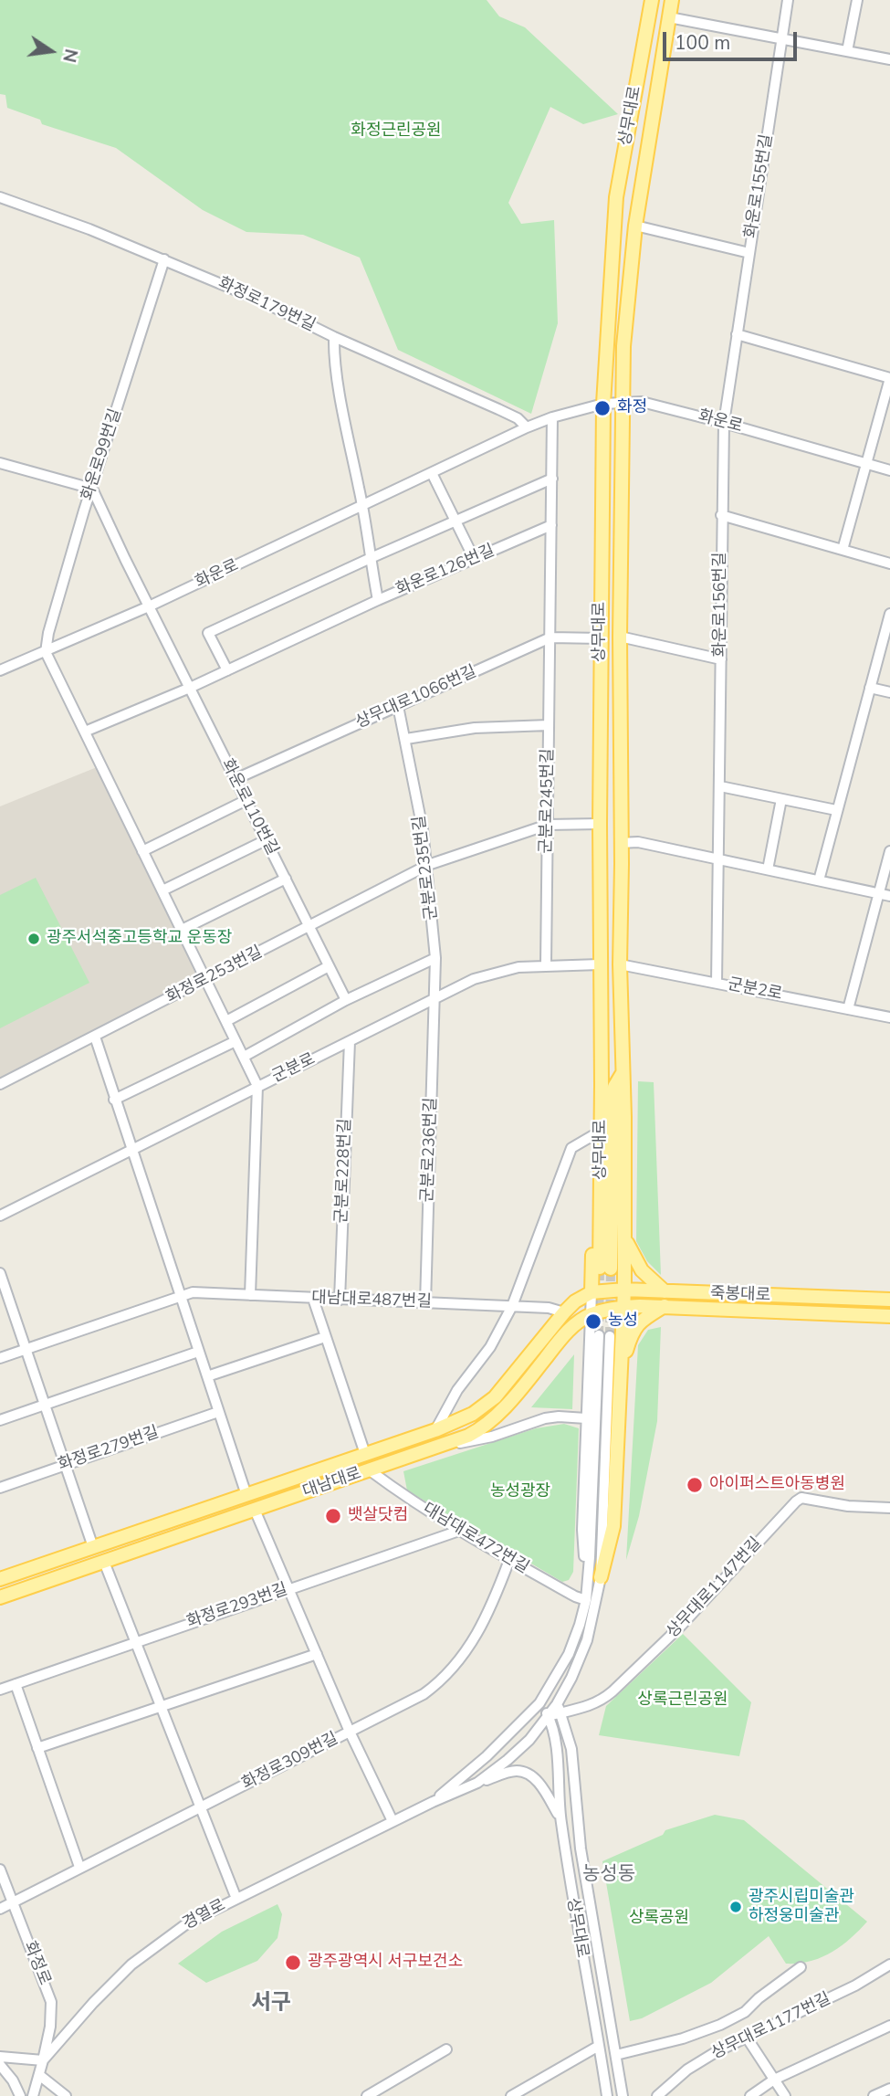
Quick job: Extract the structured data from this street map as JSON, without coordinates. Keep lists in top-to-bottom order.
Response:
{
  "streets": {
    "main road": ["상무대로", "죽봉대로", "대남대로"],
    "street": [
      "화운로155번길",
      "화정로179번길",
      "화운로",
      "화운로99번길",
      "화운로126번길",
      "화운로156번길",
      "상무대로1066번길",
      "군분로245번길",
      "화운로110번길",
      "군분로235번길",
      "화정로253번길",
      "군분2로",
      "군분로",
      "군분로236번길",
      "군분로228번길",
      "대남대로487번길",
      "화정로279번길",
      "대남대로472번길",
      "상무대로1147번길",
      "화정로293번길",
      "화정로309번길",
      "경열로",
      "화정로",
      "상무대로1177번길"
    ]
  },
  "crossings": [
    ["상무대로", "화운로"],
    ["상무대로", "상무대로1066번길"],
    ["상무대로", "화정로253번길"],
    ["상무대로", "군분2로"],
    ["상무대로", "군분로"],
    ["상무대로", "대남대로487번길"],
    ["상무대로", "대남대로"],
    ["상무대로", "상무대로1147번길"],
    ["상무대로", "경열로"],
    ["화운로155번길", "화운로"],
    ["화운로155번길", "화운로156번길"],
    ["화정로179번길", "화운로"],
    ["화정로179번길", "화운로99번길"],
    ["화정로179번길", "화운로126번길"],
    ["화운로", "화운로99번길"],
    ["화운로", "화운로126번길"],
    ["화운로", "화운로156번길"],
    ["화운로", "군분로245번길"],
    ["화운로", "화운로110번길"],
    ["화운로99번길", "화운로110번길"],
    ["화운로126번길", "군분로245번길"],
    ["화운로156번길", "군분2로"],
    ["상무대로1066번길", "군분로245번길"],
    ["상무대로1066번길", "화운로110번길"],
    ["상무대로1066번길", "군분로235번길"],
    ["군분로245번길", "화정로253번길"],
    ["군분로245번길", "군분로"],
    ["화운로110번길", "화정로253번길"],
    ["군분로235번길", "화정로253번길"],
    ["군분로235번길", "군분로"],
    ["군분로235번길", "군분로236번길"],
    ["군분로", "군분로236번길"],
    ["군분로", "군분로228번길"],
    ["군분로236번길", "대남대로487번길"],
    ["군분로228번길", "대남대로487번길"],
    ["죽봉대로", "대남대로"],
    ["대남대로487번길", "대남대로"],
    ["대남대로", "대남대로472번길"],
    ["대남대로472번길", "화정로293번길"],
    ["대남대로472번길", "화정로309번길"],
    ["상무대로1147번길", "경열로"],
    ["화정로309번길", "화정로"],
    ["경열로", "화정로"]
  ],
  "districts": ["농성동", "서구"],
  "parks": [
    "화정근린공원",
    "농성광장",
    "상록근린공원",
    "상록공원"
  ],
  "places": [
    "화정",
    "광주서석중고등학교 운동장",
    "농성",
    "아이퍼스트아동병원",
    "뱃살닷컴",
    "광주시립미술관 하정웅미술관",
    "광주광역시 서구보건소"
  ],
  "scale_bar": "100 m",
  "north": "right"
}
